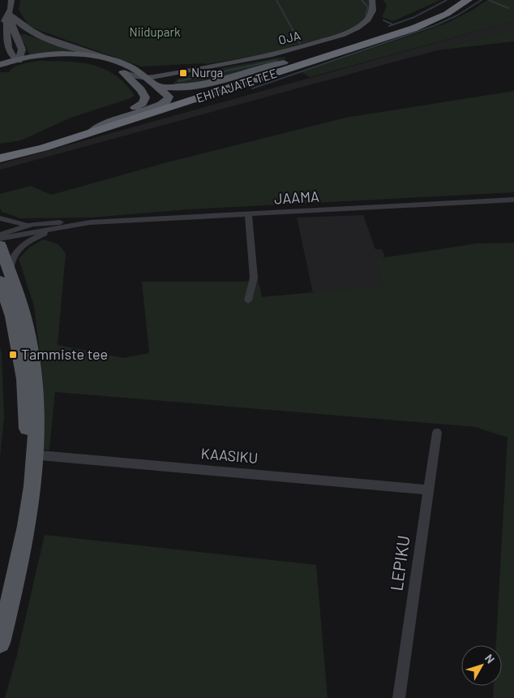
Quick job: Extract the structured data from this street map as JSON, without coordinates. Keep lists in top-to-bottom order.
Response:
{
  "streets": {
    "highway": ["EHITAJATE TEE"],
    "main road": ["OJA"],
    "street": ["JAAMA", "KAASIKU", "LEPIKU"]
  },
  "crossings": [
    ["KAASIKU", "LEPIKU"]
  ],
  "parks": ["Niidupark"],
  "places": {
    "transit": ["Nurga", "Tammiste tee"]
  },
  "north": "top right"
}
